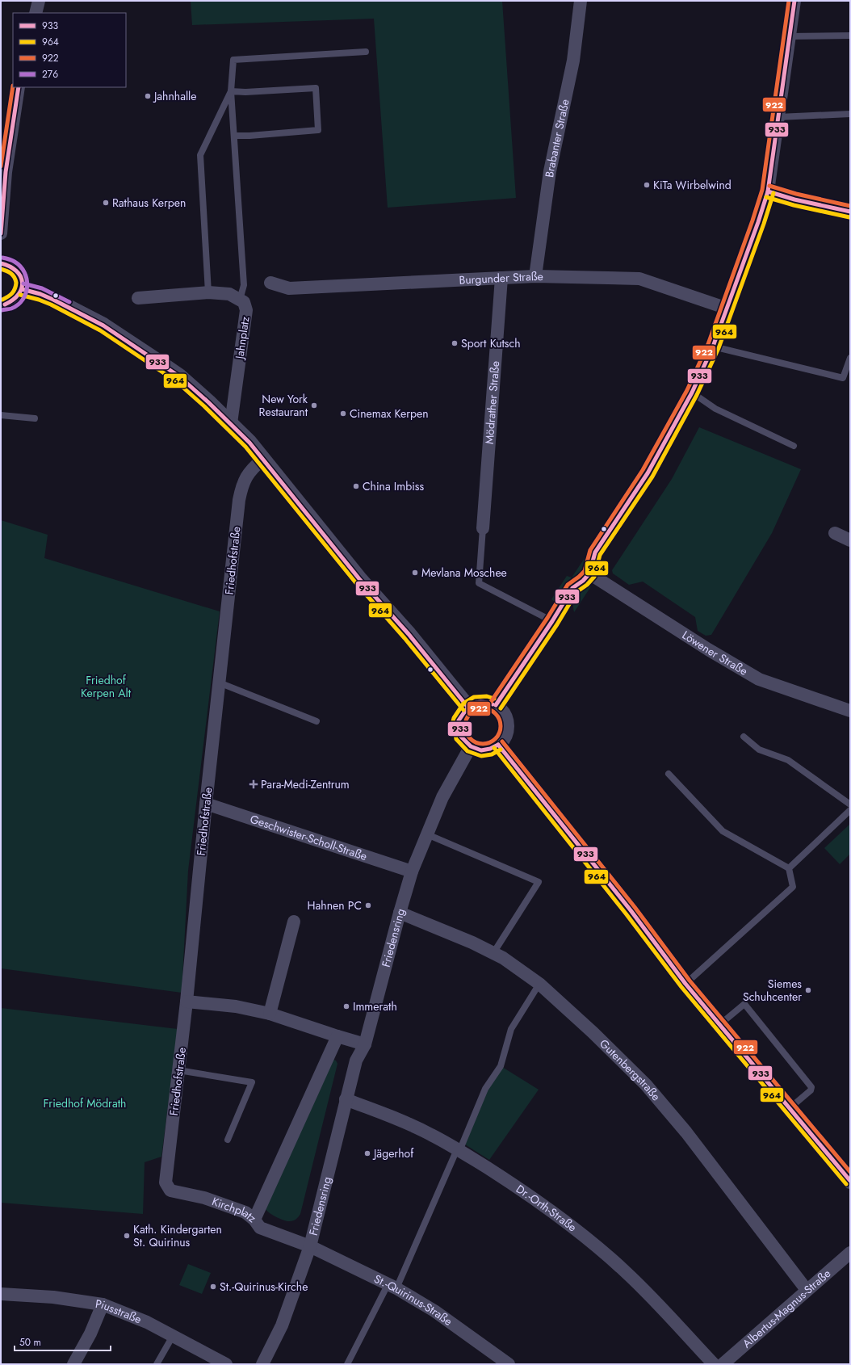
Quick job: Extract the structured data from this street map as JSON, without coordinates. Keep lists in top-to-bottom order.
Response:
{
  "streets": {
    "street": [
      "Brabanter Straße",
      "Burgunder Straße",
      "Jahnplatz",
      "Mödrather Straße",
      "Friedhofstraße",
      "Löwener Straße",
      "Geschwister-Scholl-Straße",
      "Friedensring",
      "Gutenbergstraße",
      "Dr.-Orth-Straße",
      "Kirchplatz",
      "St.-Quirinus-Straße",
      "Albertus-Magnus-Straße",
      "Piusstraße"
    ]
  },
  "crossings": [
    ["Brabanter Straße", "Burgunder Straße"],
    ["Burgunder Straße", "Mödrather Straße"],
    ["Friedhofstraße", "Geschwister-Scholl-Straße"],
    ["Friedhofstraße", "Kirchplatz"],
    ["Geschwister-Scholl-Straße", "Friedensring"],
    ["Friedensring", "Gutenbergstraße"],
    ["Friedensring", "Dr.-Orth-Straße"],
    ["Friedensring", "Kirchplatz"],
    ["Friedensring", "St.-Quirinus-Straße"],
    ["Gutenbergstraße", "Albertus-Magnus-Straße"],
    ["Kirchplatz", "St.-Quirinus-Straße"]
  ],
  "parks": ["Friedhof Kerpen Alt", "Friedhof Mödrath"],
  "places": {
    "other": [
      "Jahnhalle",
      "KiTa Wirbelwind",
      "Rathaus Kerpen",
      "Sport Kutsch",
      "New York Restaurant",
      "Cinemax Kerpen",
      "China Imbiss",
      "Mevlana Moschee",
      "Hahnen PC",
      "Siemes Schuhcenter",
      "Immerath",
      "Jägerhof",
      "Kath. Kindergarten St. Quirinus",
      "St.-Quirinus-Kirche"
    ],
    "health": ["Para-Medi-Zentrum"]
  },
  "lines": [
    "transit line 933",
    "transit line 922",
    "transit line 964",
    "transit line 276"
  ],
  "legend": [
    "933",
    "964",
    "922",
    "276"
  ],
  "scale_bar": "50 m"
}
